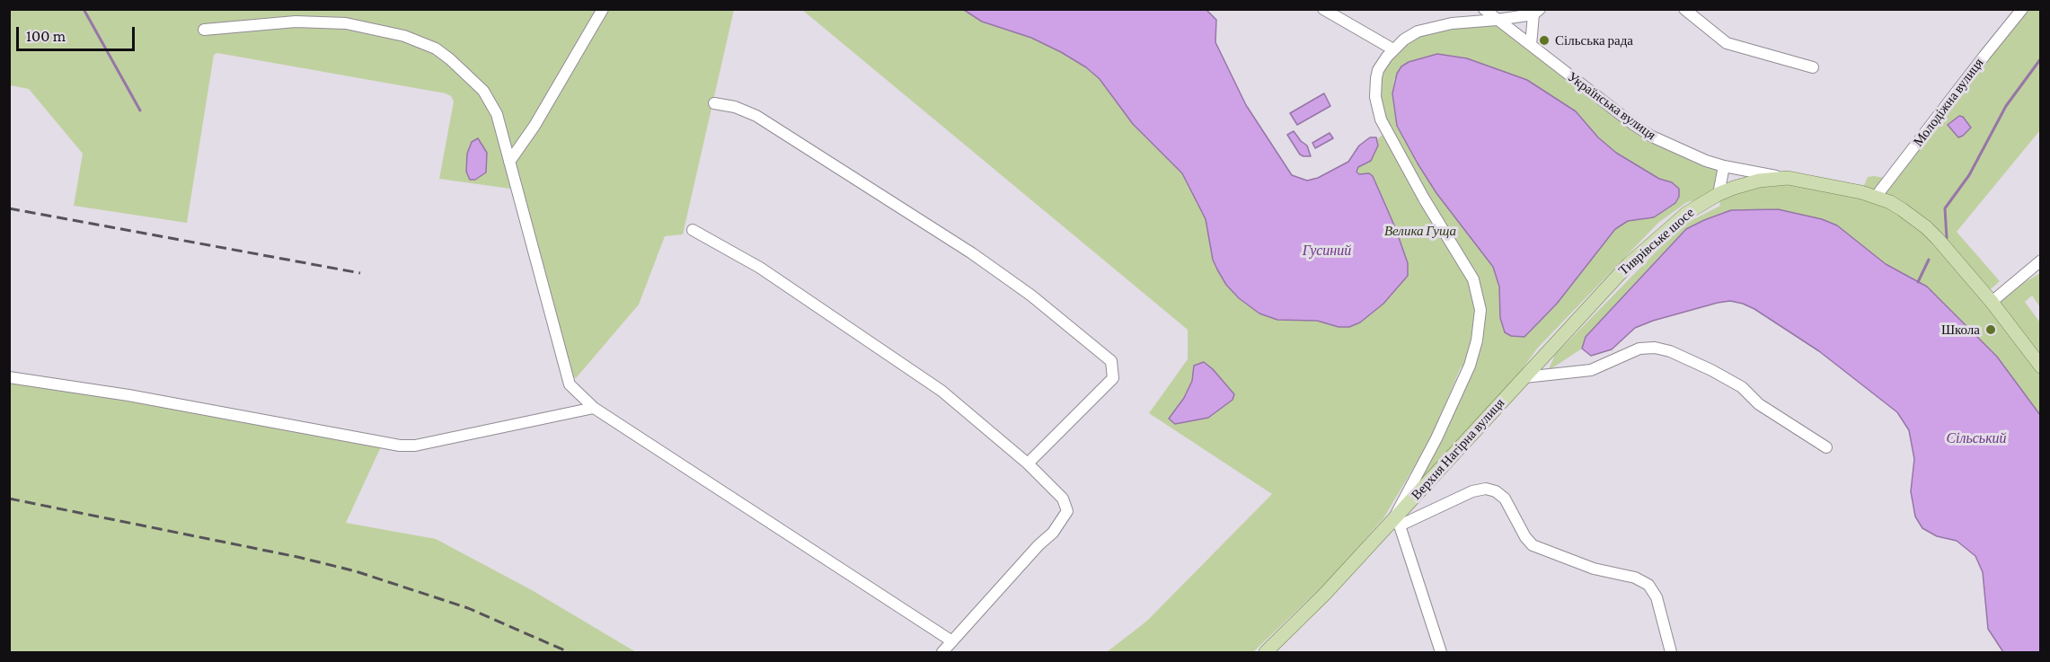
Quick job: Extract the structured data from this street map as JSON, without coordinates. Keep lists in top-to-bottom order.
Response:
{
  "streets": {
    "main road": ["Тиврівське шосе", "Верхня Нагірна вулиця"],
    "street": ["Молодіжна вулиця", "Українська вулиця"]
  },
  "crossings": [
    ["Молодіжна вулиця", "Тиврівське шосе"],
    ["Українська вулиця", "Тиврівське шосе"],
    ["Тиврівське шосе", "Верхня Нагірна вулиця"]
  ],
  "water": ["Гусиний", "Сільський"],
  "parks": ["Велика Гуща"],
  "places": ["Сільська рада", "Школа"],
  "scale_bar": "100 m"
}
